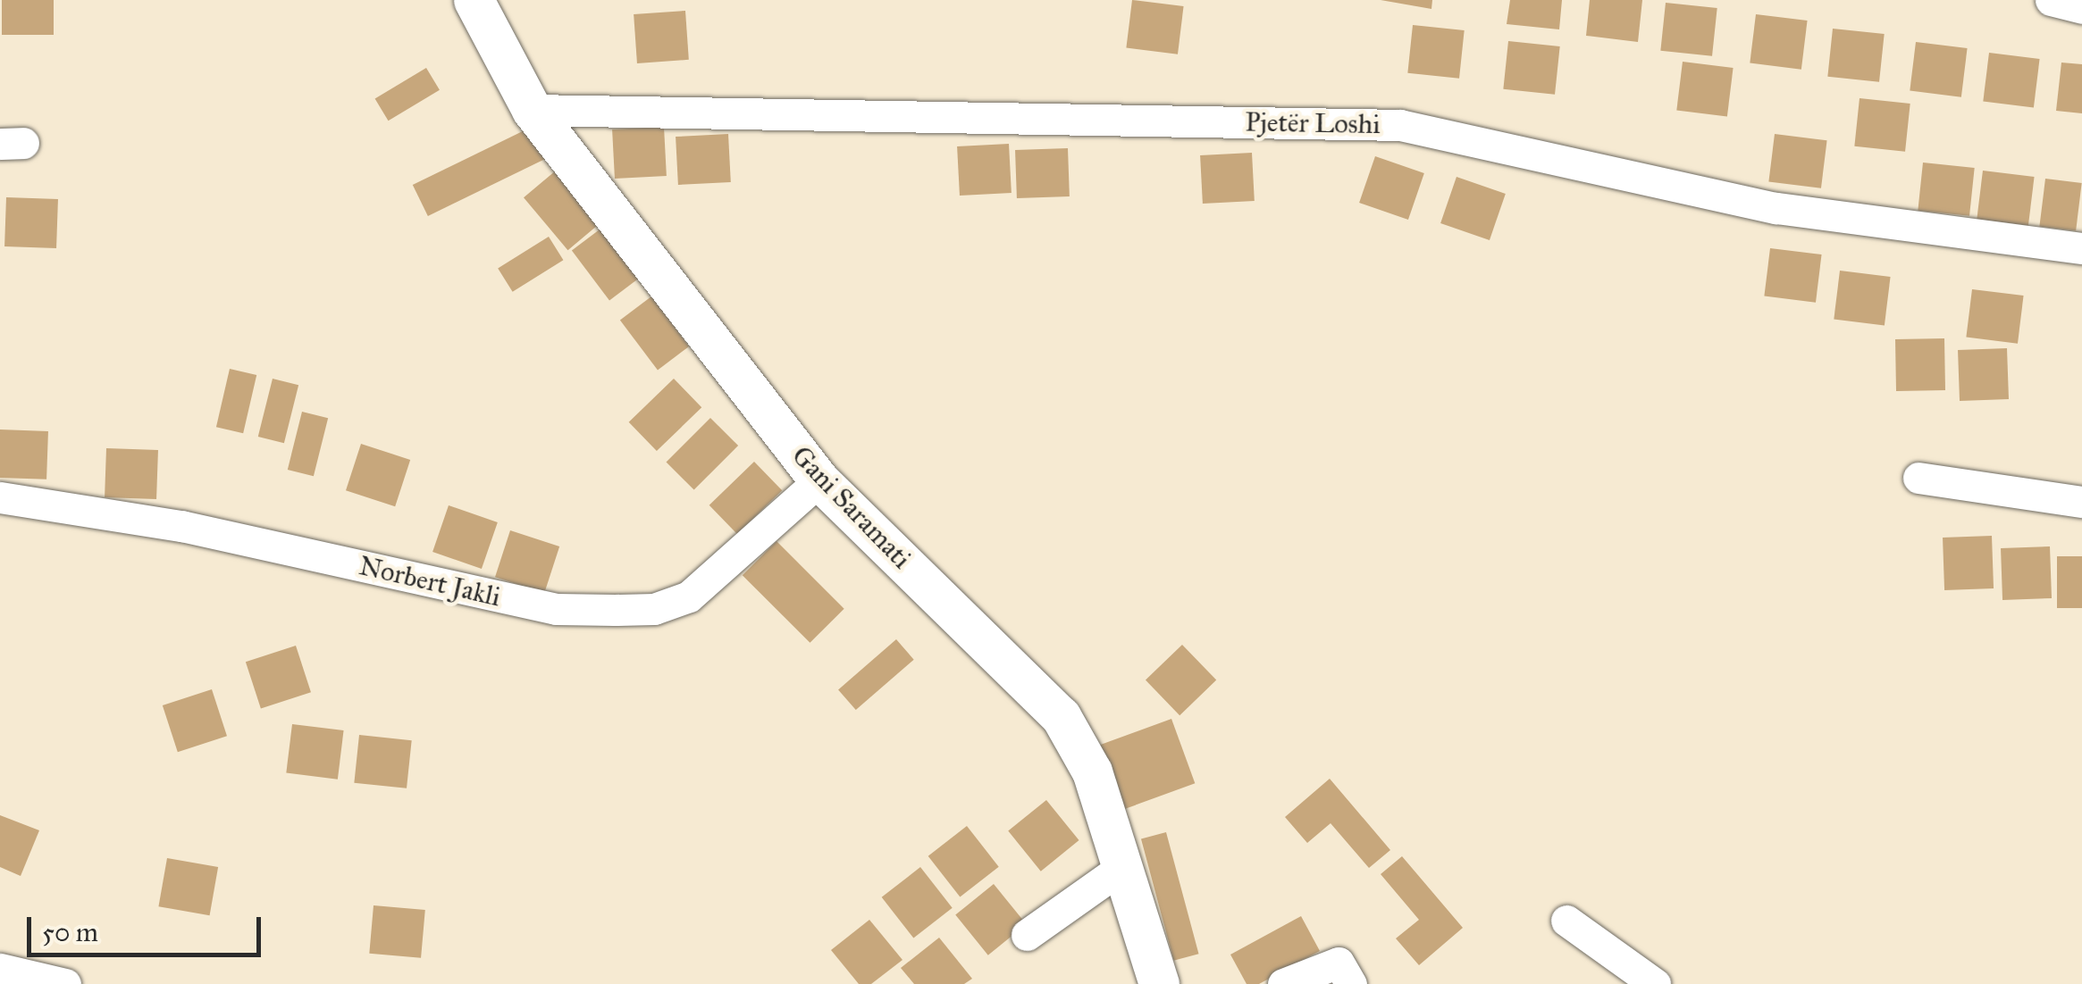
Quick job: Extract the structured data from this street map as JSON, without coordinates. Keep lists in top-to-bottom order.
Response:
{
  "streets": {
    "street": ["Pjetër Loshi", "Gani Saramati", "Norbert Jakli"]
  },
  "crossings": [
    ["Pjetër Loshi", "Gani Saramati"],
    ["Gani Saramati", "Norbert Jakli"]
  ],
  "scale_bar": "50 m"
}
